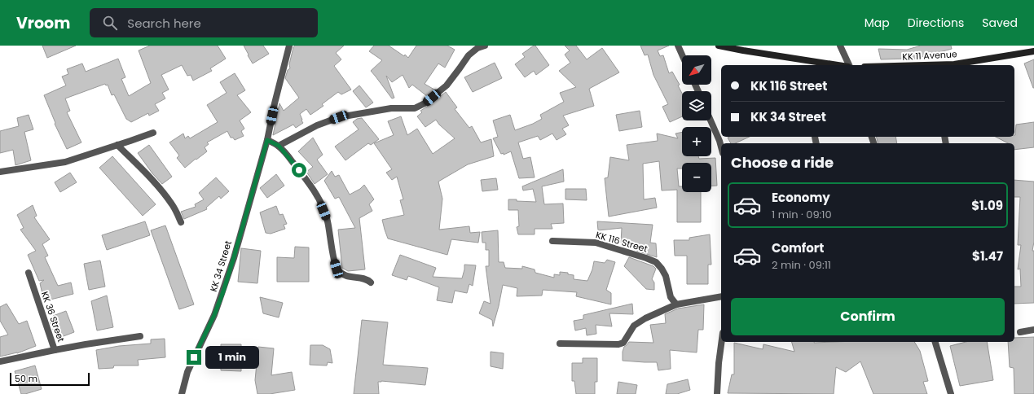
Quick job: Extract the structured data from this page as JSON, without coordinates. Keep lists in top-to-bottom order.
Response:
{
  "streets": {
    "main road": ["KK 11 Avenue"],
    "street": ["KK 116 Street", "KK 34 Street", "KK 36 Street"]
  },
  "scale_bar": "50 m",
  "north": "bottom left",
  "page": {
    "header": "Vroom",
    "search": "Search here",
    "nav": ["Map", "Directions", "Saved"],
    "map_buttons": ["+", "−"],
    "banner": ["KK 116 Street", "KK 34 Street"],
    "heading": "Choose a ride",
    "list": [
      {
        "name": "Economy",
        "note": "1 min · 09:10",
        "value": "$1.09"
      },
      {
        "name": "Comfort",
        "note": "2 min · 09:11",
        "value": "$1.47"
      }
    ],
    "buttons": "Confirm",
    "bubble": "1 min",
    "scale": "50 m"
  }
}
